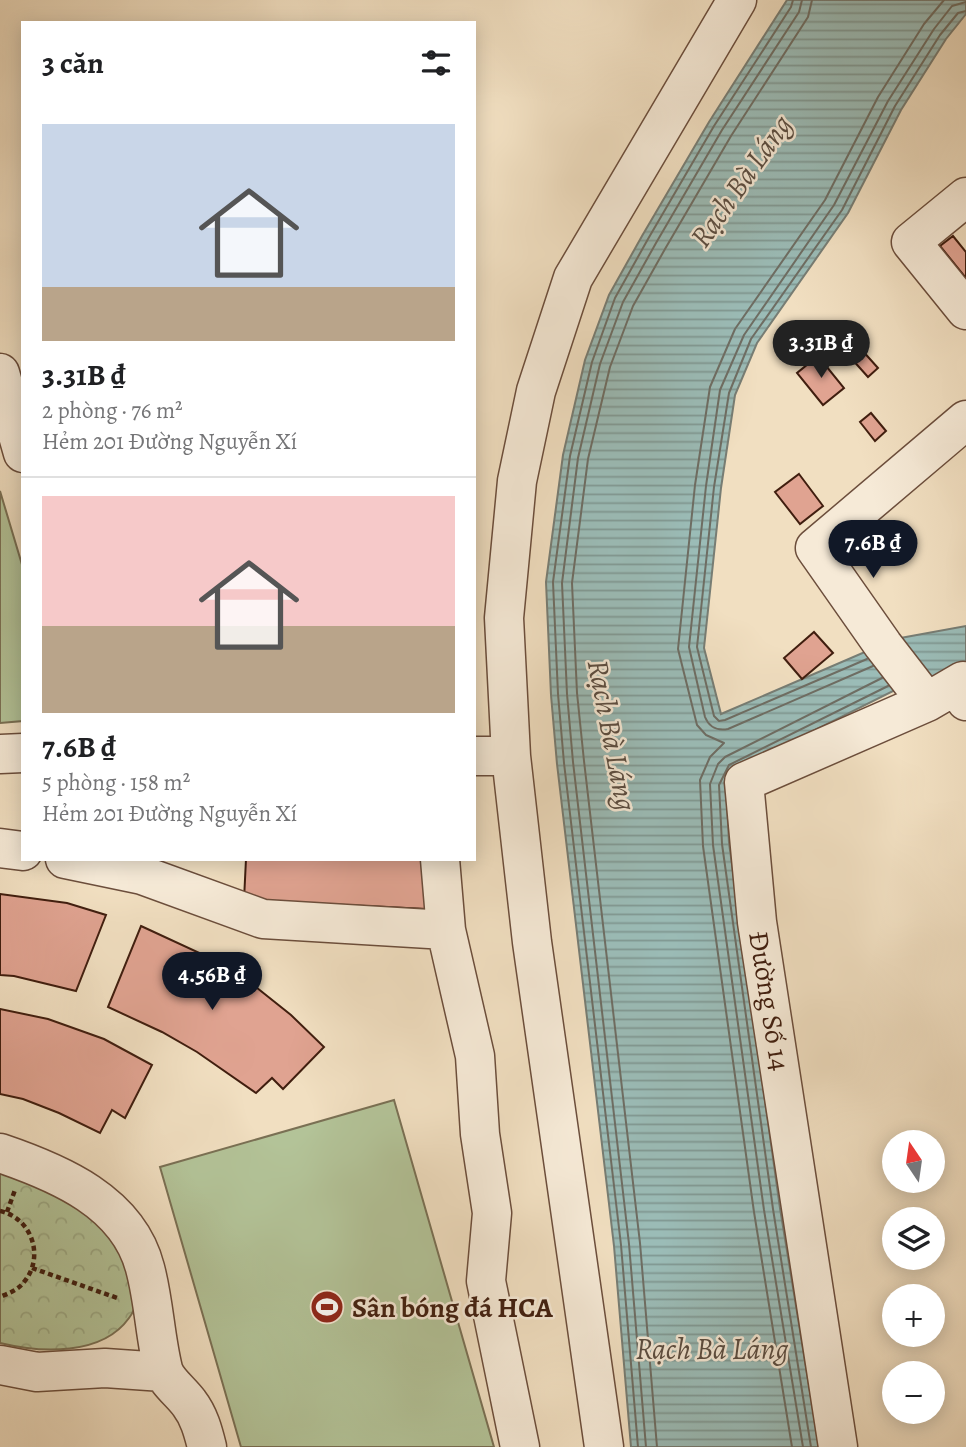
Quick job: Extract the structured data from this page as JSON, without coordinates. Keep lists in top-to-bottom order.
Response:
{
  "streets": {
    "street": ["Đường Số 14"]
  },
  "water": ["Rạch Bà Láng"],
  "places": {
    "sports": ["Sân bóng đá HCA"]
  },
  "north": "top",
  "page": {
    "heading": "3 căn",
    "list": [
      {
        "name": "3.31B ₫",
        "note": "2 phòng · 76 m² · Hẻm 201 Đường Nguyễn Xí"
      },
      {
        "name": "7.6B ₫",
        "note": "5 phòng · 158 m² · Hẻm 201 Đường Nguyễn Xí"
      }
    ],
    "price": ["3.31B ₫", "7.6B ₫", "4.56B ₫"],
    "map_buttons": ["+", "−"]
  }
}
